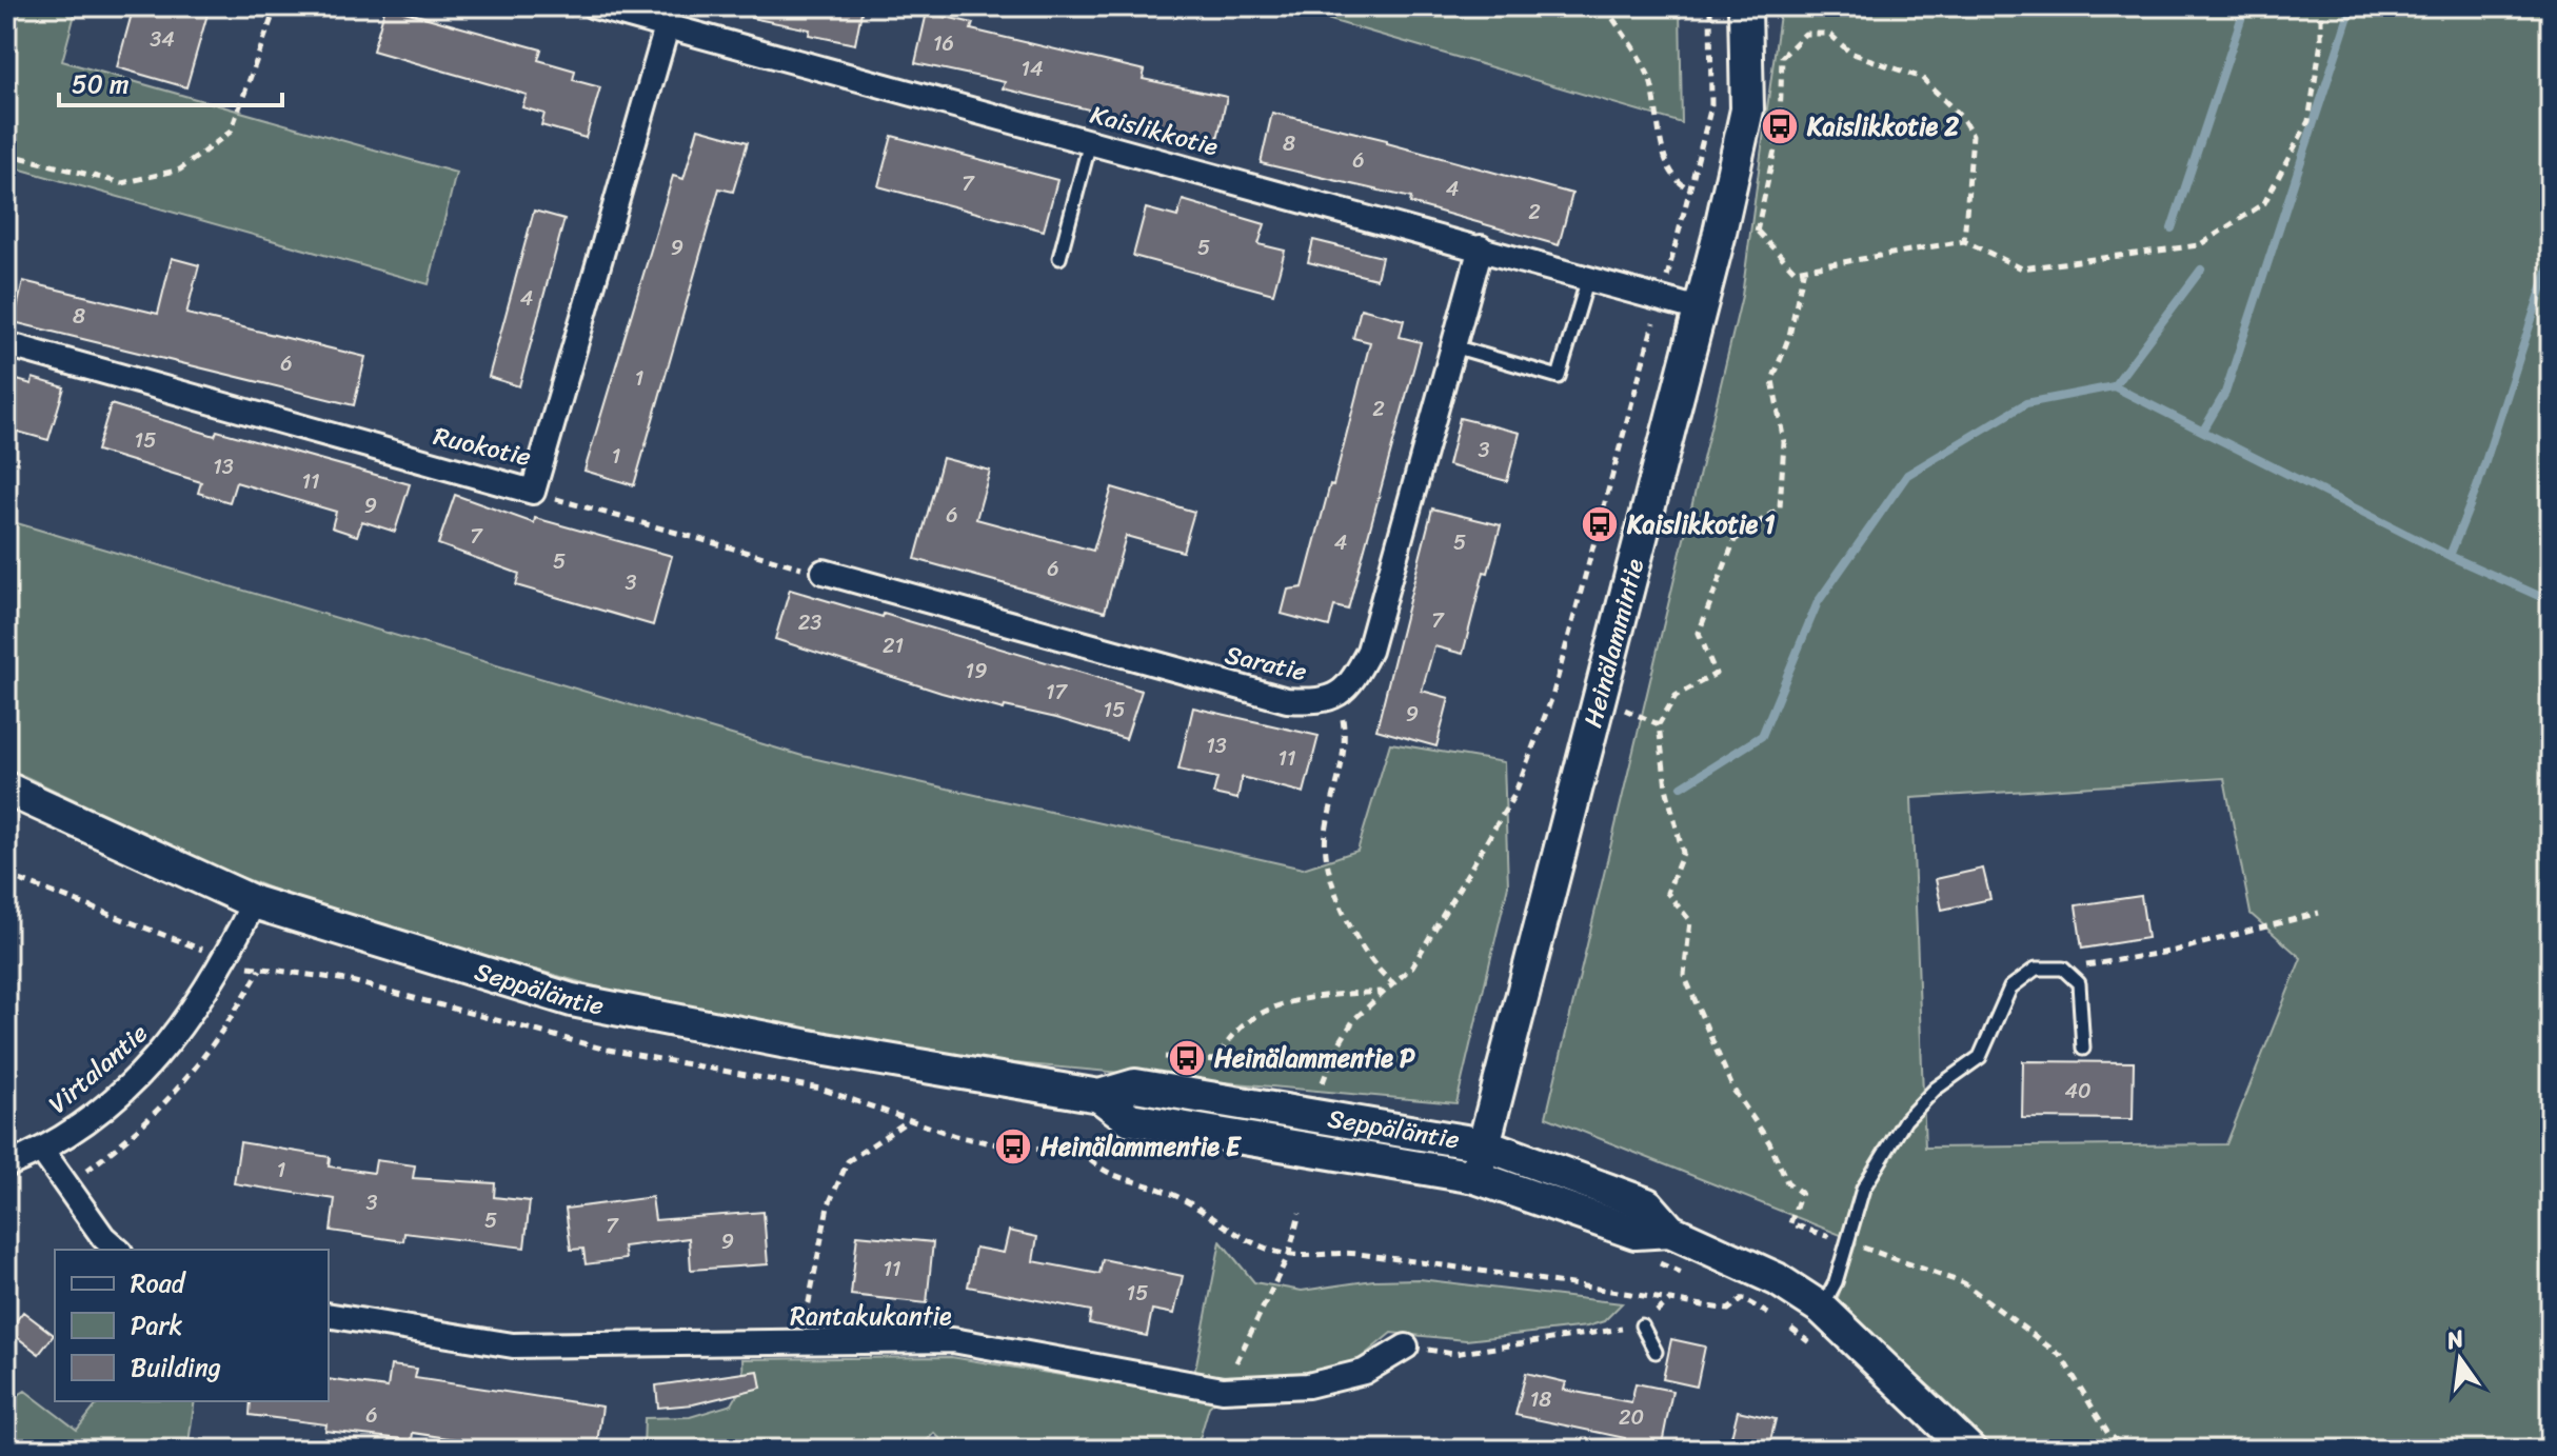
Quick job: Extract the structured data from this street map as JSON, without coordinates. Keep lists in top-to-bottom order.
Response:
{
  "streets": {
    "main road": ["Heinälammintie", "Seppäläntie"],
    "street": [
      "Kaislikkotie",
      "Ruokotie",
      "Saratie",
      "Virtalantie",
      "Rantakukantie"
    ]
  },
  "crossings": [
    ["Kaislikkotie", "Ruokotie"],
    ["Kaislikkotie", "Heinälammintie"],
    ["Kaislikkotie", "Saratie"],
    ["Heinälammintie", "Seppäläntie"],
    ["Seppäläntie", "Virtalantie"]
  ],
  "places": {
    "bus stop": [
      "Kaislikkotie 2",
      "Kaislikkotie 1",
      "Heinälammentie P",
      "Heinälammentie E"
    ]
  },
  "house_numbers": [
    "34",
    "16",
    "14",
    "8",
    "6",
    "7",
    "4",
    "2",
    "9",
    "5",
    "4",
    "8",
    "6",
    "1",
    "2",
    "15",
    "3",
    "1",
    "13",
    "11",
    "9",
    "6",
    "7",
    "4",
    "5",
    "5",
    "6",
    "3",
    "7",
    "23",
    "21",
    "19",
    "17",
    "15",
    "9",
    "13",
    "11",
    "40",
    "1",
    "3",
    "5",
    "7",
    "9",
    "11",
    "15",
    "18",
    "6",
    "20"
  ],
  "legend": ["Road", "Park", "Building"],
  "scale_bar": "50 m",
  "north": "top"
}
